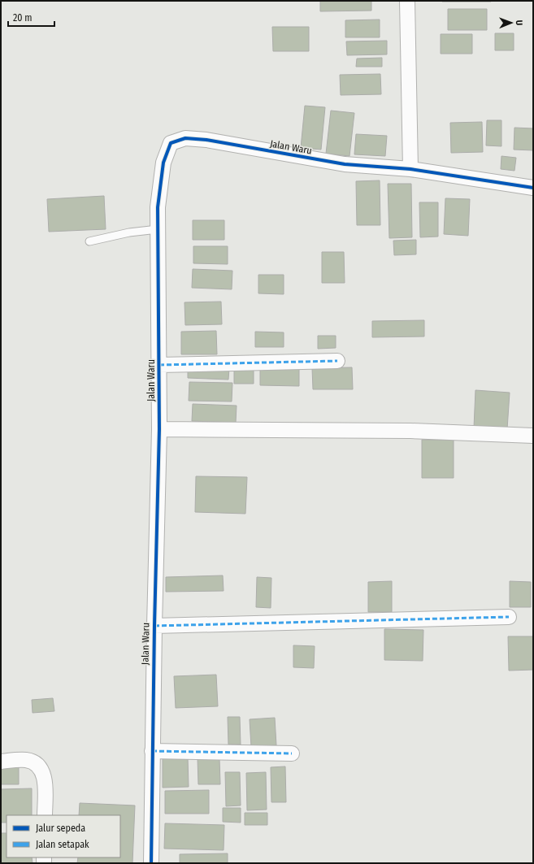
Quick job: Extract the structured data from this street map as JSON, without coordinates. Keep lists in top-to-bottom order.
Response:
{
  "streets": {
    "street": ["Jalan Waru"]
  },
  "legend": ["Jalur sepeda", "Jalan setapak"],
  "scale_bar": "20 m",
  "north": "right"
}
